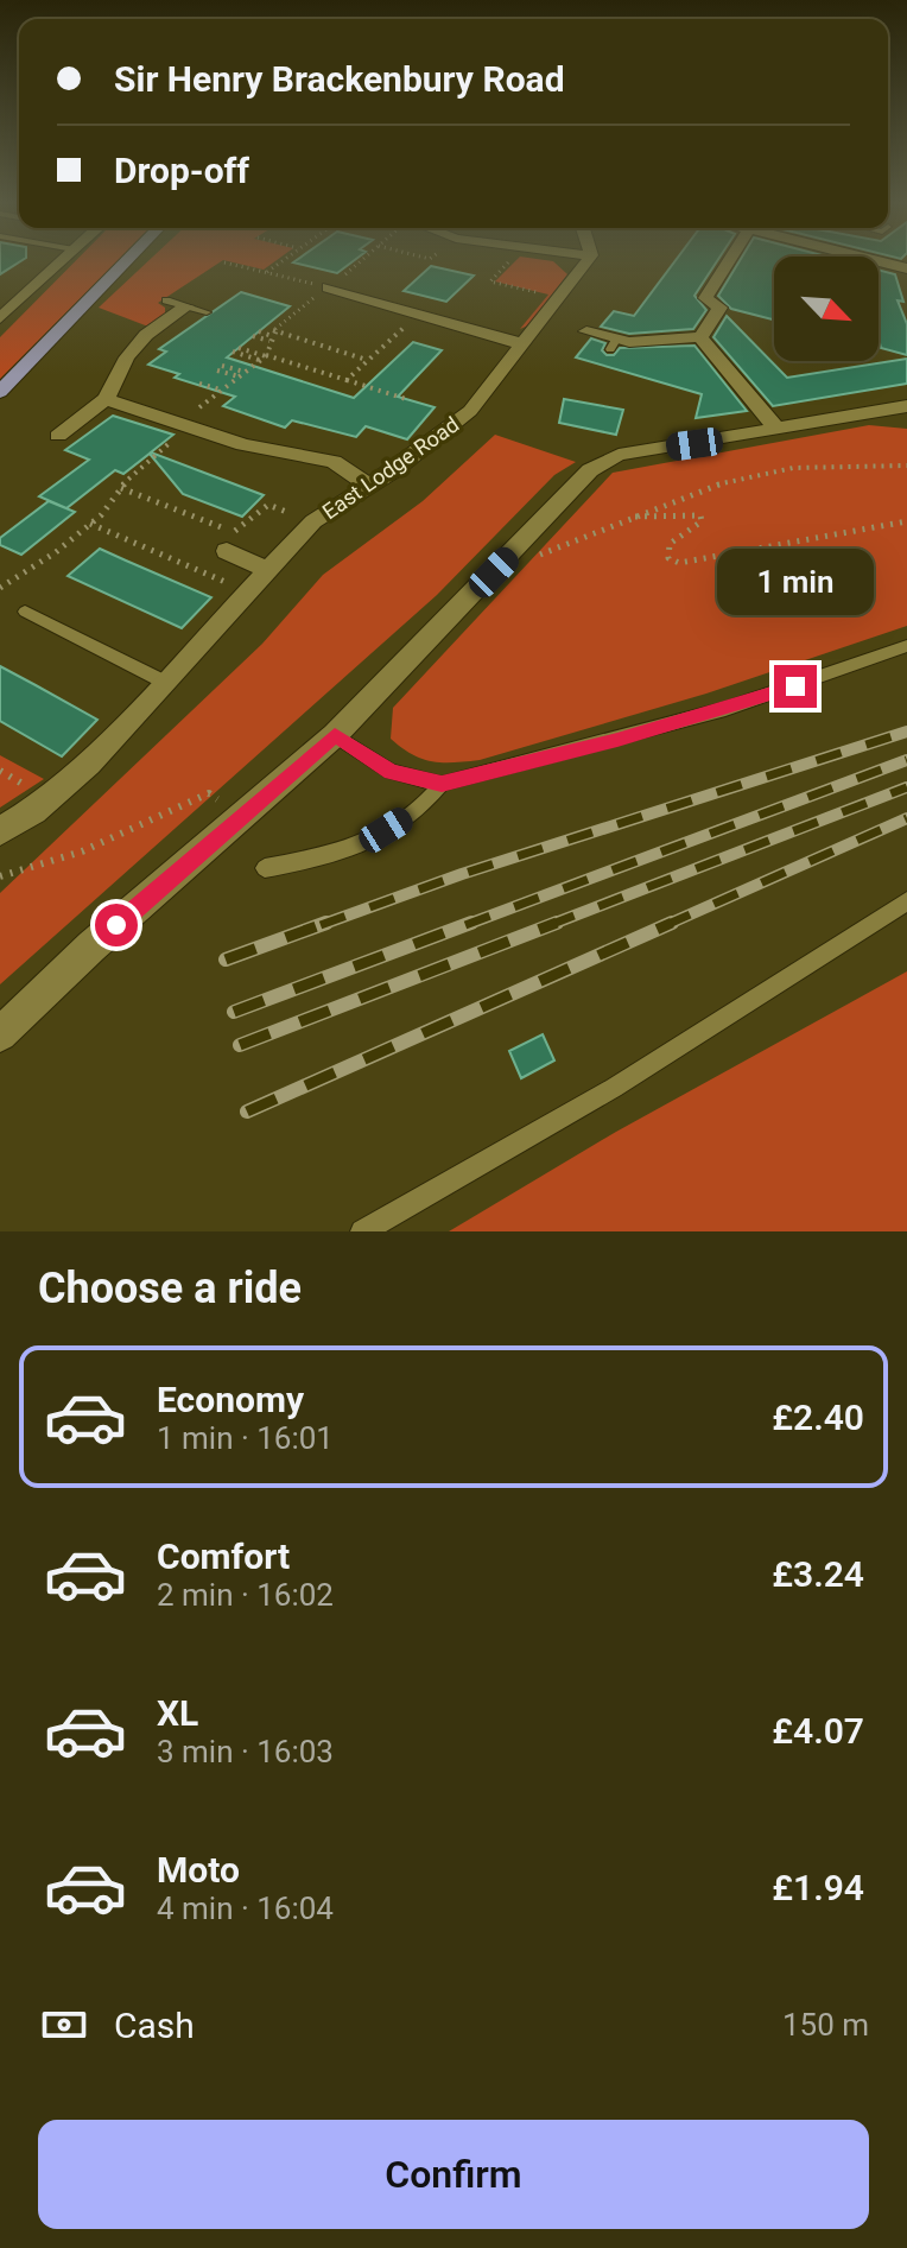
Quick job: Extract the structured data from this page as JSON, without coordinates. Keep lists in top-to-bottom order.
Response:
{
  "streets": {
    "street": ["East Lodge Road"]
  },
  "north": "bottom right",
  "page": {
    "banner": ["Sir Henry Brackenbury Road", "Drop-off"],
    "bubble": "1 min",
    "heading": "Choose a ride",
    "list": [
      {
        "name": "Economy",
        "note": "1 min · 16:01",
        "value": "£2.40"
      },
      {
        "name": "Comfort",
        "note": "2 min · 16:02",
        "value": "£3.24"
      },
      {
        "name": "XL",
        "note": "3 min · 16:03",
        "value": "£4.07"
      },
      {
        "name": "Moto",
        "note": "4 min · 16:04",
        "value": "£1.94"
      }
    ],
    "pay": ["Cash", "150 m"],
    "buttons": "Confirm"
  }
}
